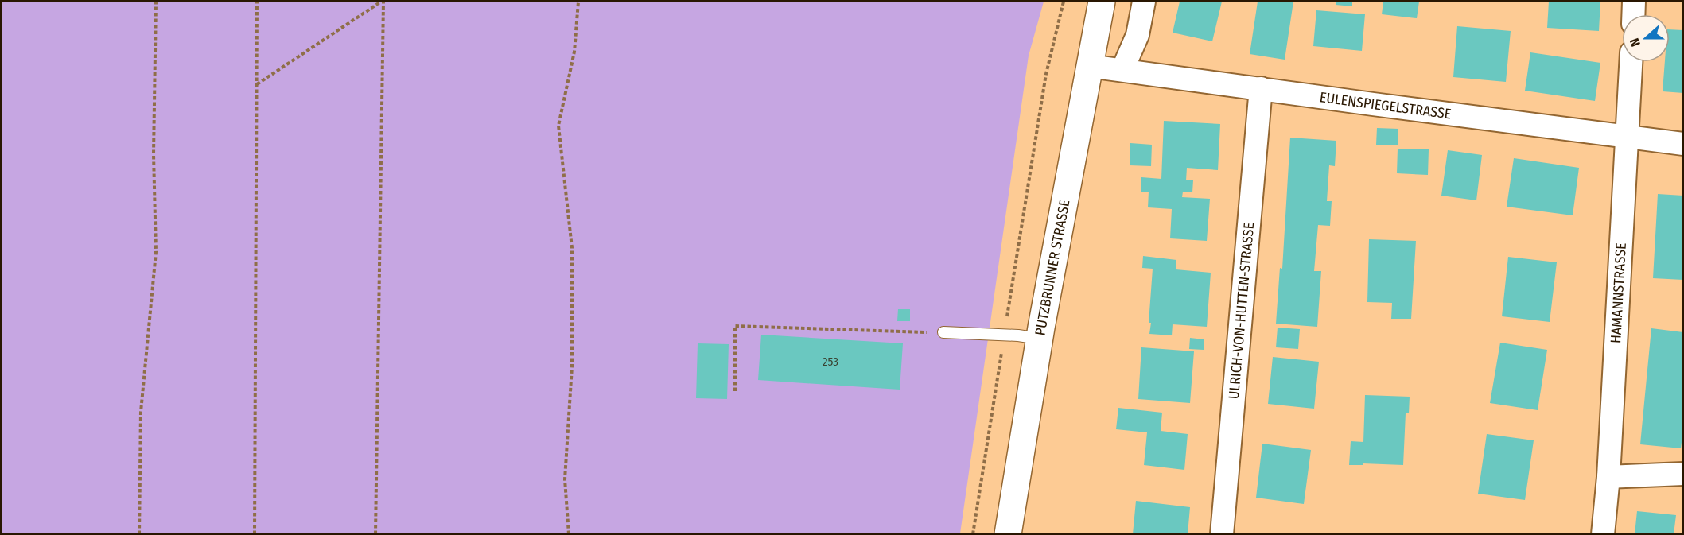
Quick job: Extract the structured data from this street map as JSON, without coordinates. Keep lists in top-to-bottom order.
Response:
{
  "streets": {
    "main road": ["PUTZBRUNNER STRASSE"],
    "street": ["EULENSPIEGELSTRASSE", "HAMANNSTRASSE", "ULRICH-VON-HUTTEN-STRASSE"]
  },
  "crossings": [
    ["EULENSPIEGELSTRASSE", "PUTZBRUNNER STRASSE"],
    ["EULENSPIEGELSTRASSE", "HAMANNSTRASSE"],
    ["EULENSPIEGELSTRASSE", "ULRICH-VON-HUTTEN-STRASSE"]
  ],
  "house_numbers": ["253"],
  "north": "left"
}
